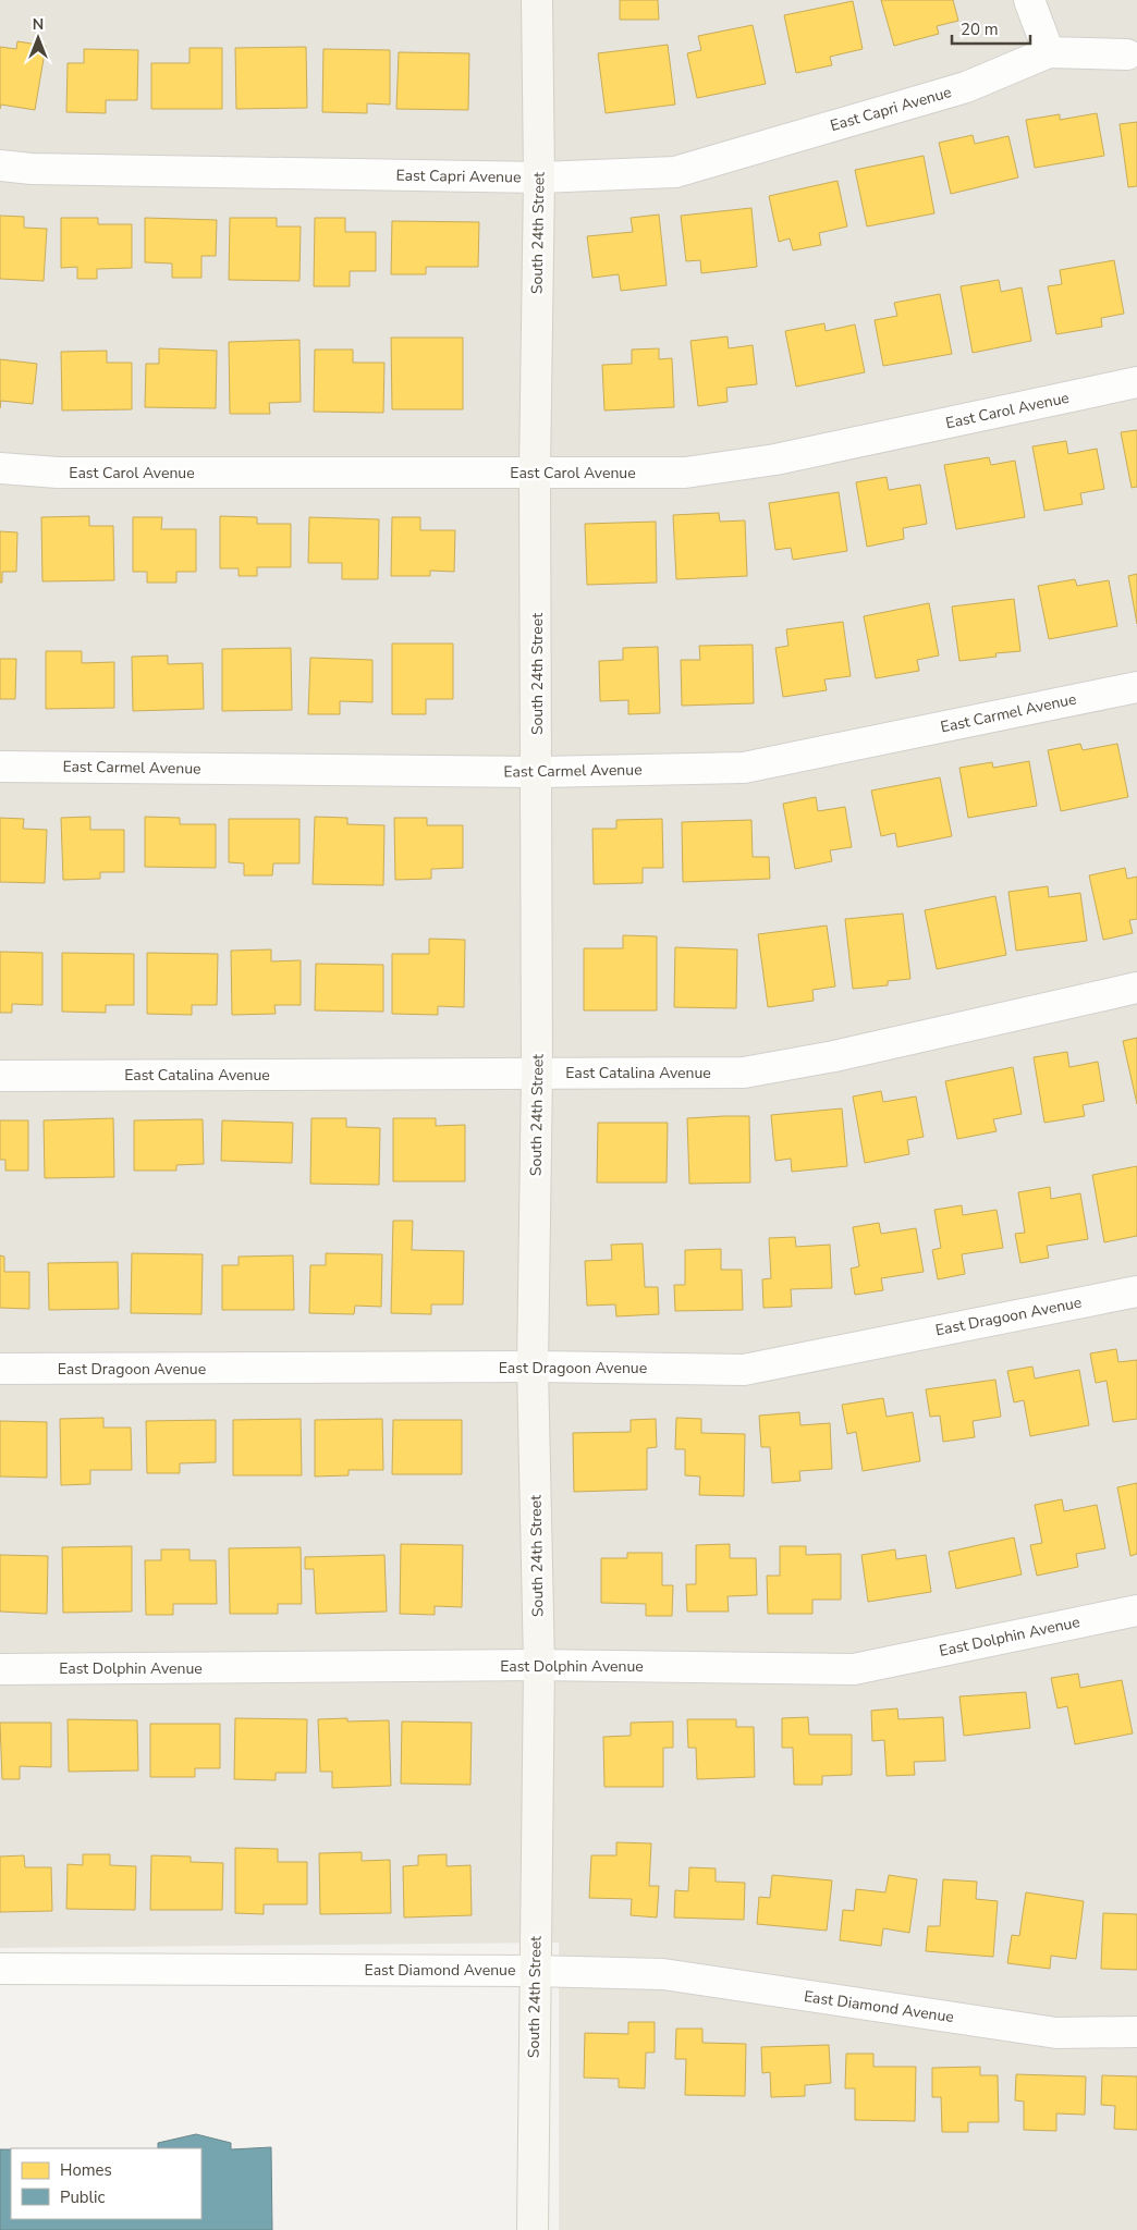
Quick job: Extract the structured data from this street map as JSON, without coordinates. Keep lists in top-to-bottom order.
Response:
{
  "streets": {
    "street": [
      "East Capri Avenue",
      "South 24th Street",
      "East Carol Avenue",
      "East Carmel Avenue",
      "East Catalina Avenue",
      "East Dragoon Avenue",
      "East Dolphin Avenue",
      "East Diamond Avenue"
    ]
  },
  "crossings": [
    ["East Capri Avenue", "South 24th Street"],
    ["South 24th Street", "East Carol Avenue"],
    ["South 24th Street", "East Carmel Avenue"],
    ["South 24th Street", "East Catalina Avenue"],
    ["South 24th Street", "East Dragoon Avenue"],
    ["South 24th Street", "East Dolphin Avenue"],
    ["South 24th Street", "East Diamond Avenue"]
  ],
  "legend": ["Homes", "Public"],
  "scale_bar": "20 m",
  "north": "top"
}
